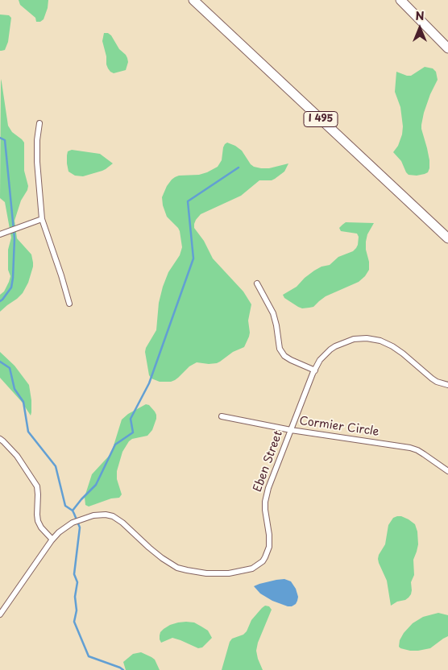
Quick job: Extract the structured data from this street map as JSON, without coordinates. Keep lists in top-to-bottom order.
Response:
{
  "streets": {
    "highway": ["I 495"],
    "street": ["Cormier Circle", "Eben Street"]
  },
  "crossings": [
    ["Cormier Circle", "Eben Street"]
  ],
  "north": "top"
}
